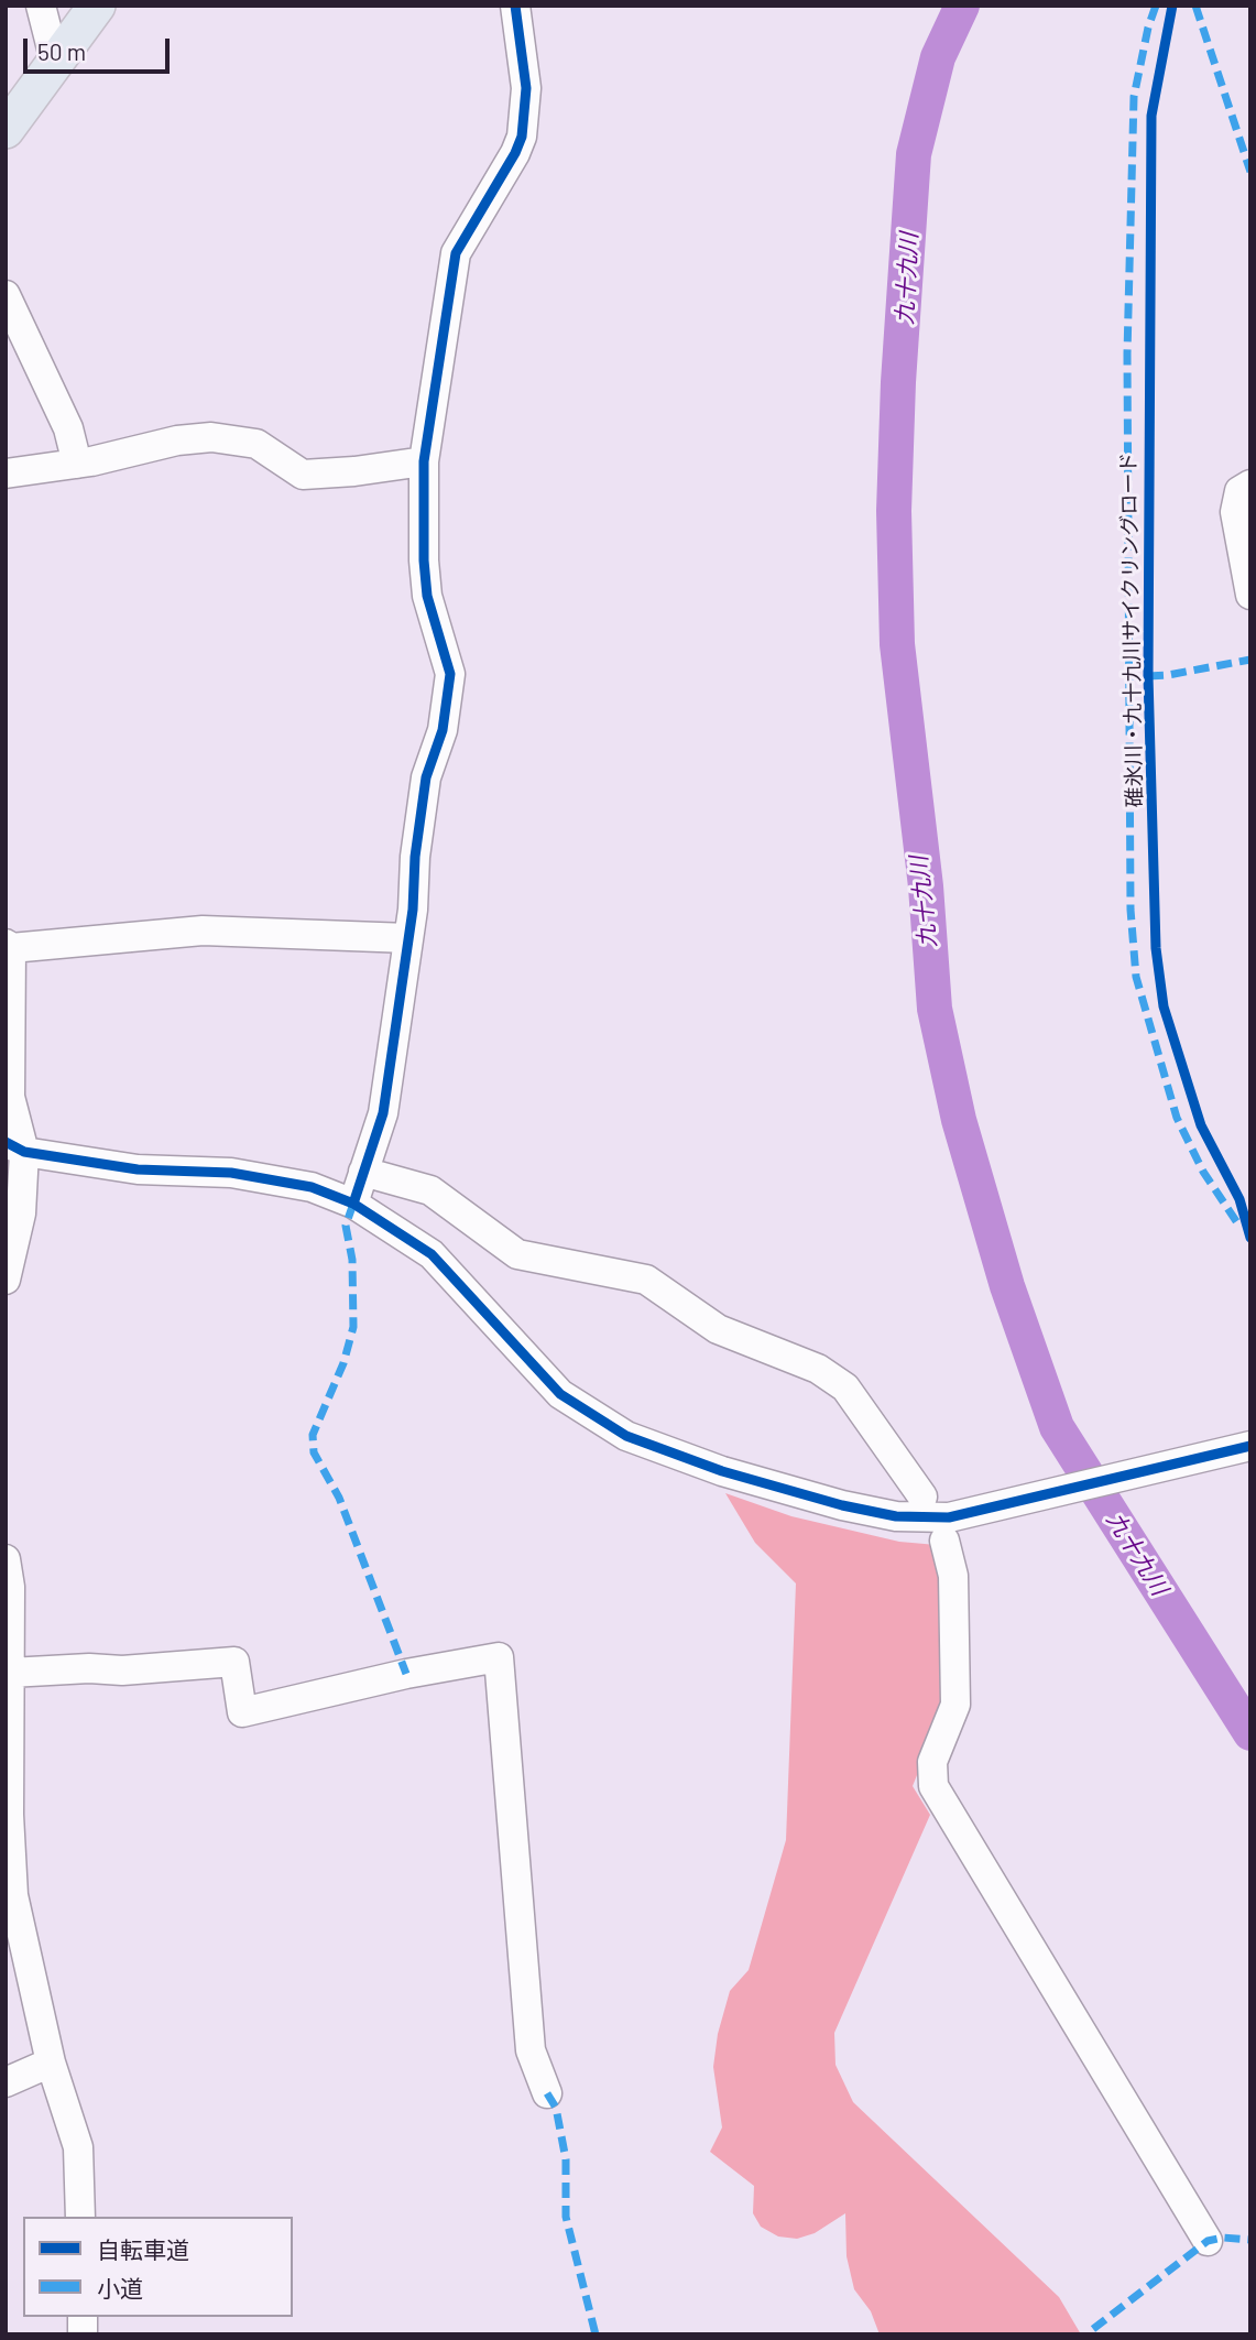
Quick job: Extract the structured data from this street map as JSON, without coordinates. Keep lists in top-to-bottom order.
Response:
{
  "streets": {
    "cycle path": ["碓氷川・九十九川サイクリングロード"]
  },
  "water": ["九十九川"],
  "legend": ["自転車道", "小道"],
  "scale_bar": "50 m"
}
